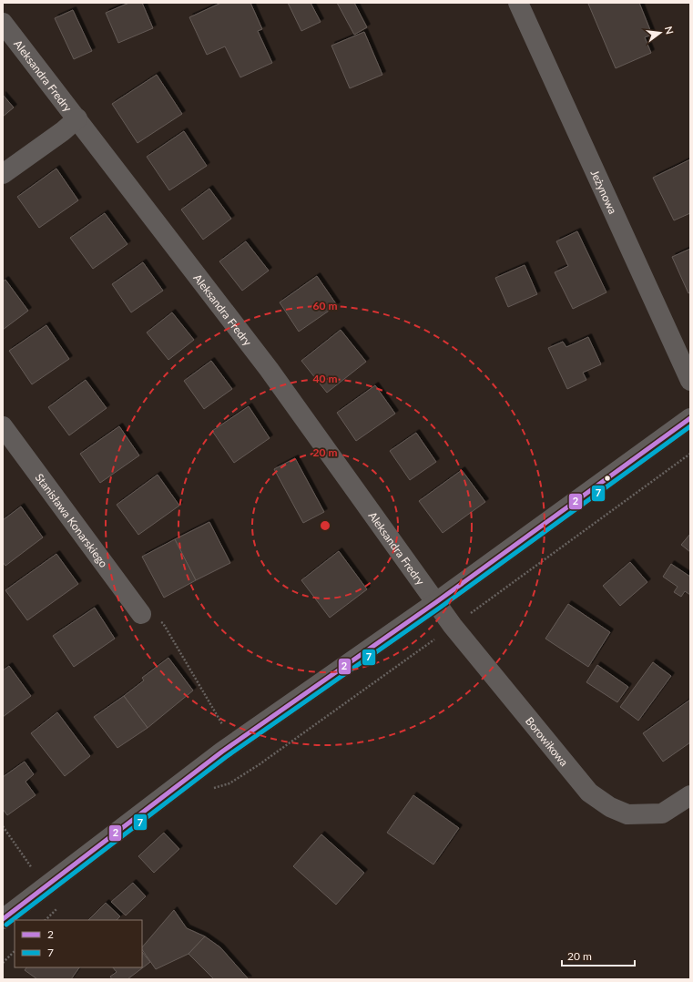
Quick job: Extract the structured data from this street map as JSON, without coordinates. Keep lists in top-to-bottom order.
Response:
{
  "streets": {
    "street": [
      "Aleksandra Fredry",
      "Jeżynowa",
      "Stanisława Konarskiego",
      "Borowikowa"
    ]
  },
  "crossings": [
    ["Aleksandra Fredry", "Borowikowa"]
  ],
  "lines": ["transit line 2", "transit line 7"],
  "legend": ["2", "7"],
  "scale_bar": "20 m",
  "north": "right",
  "rings": ["60 m", "40 m", "20 m"]
}
